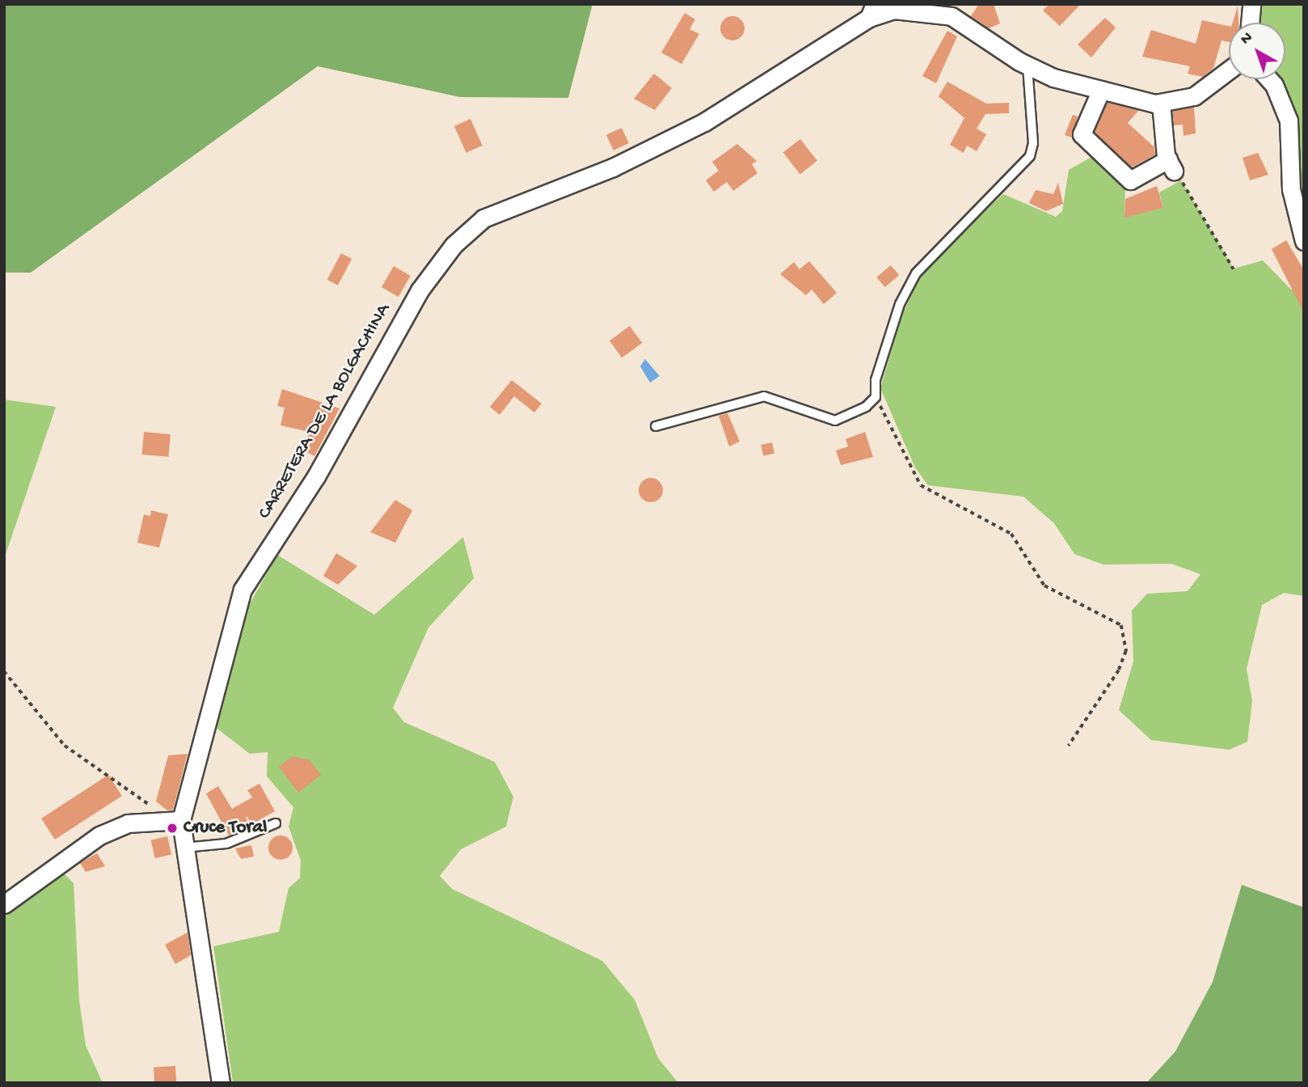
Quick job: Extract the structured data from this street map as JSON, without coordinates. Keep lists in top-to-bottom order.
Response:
{
  "streets": {
    "street": ["CARRETERA DE LA BOLGACHINA"]
  },
  "places": ["Cruce Toral"],
  "north": "top left"
}
